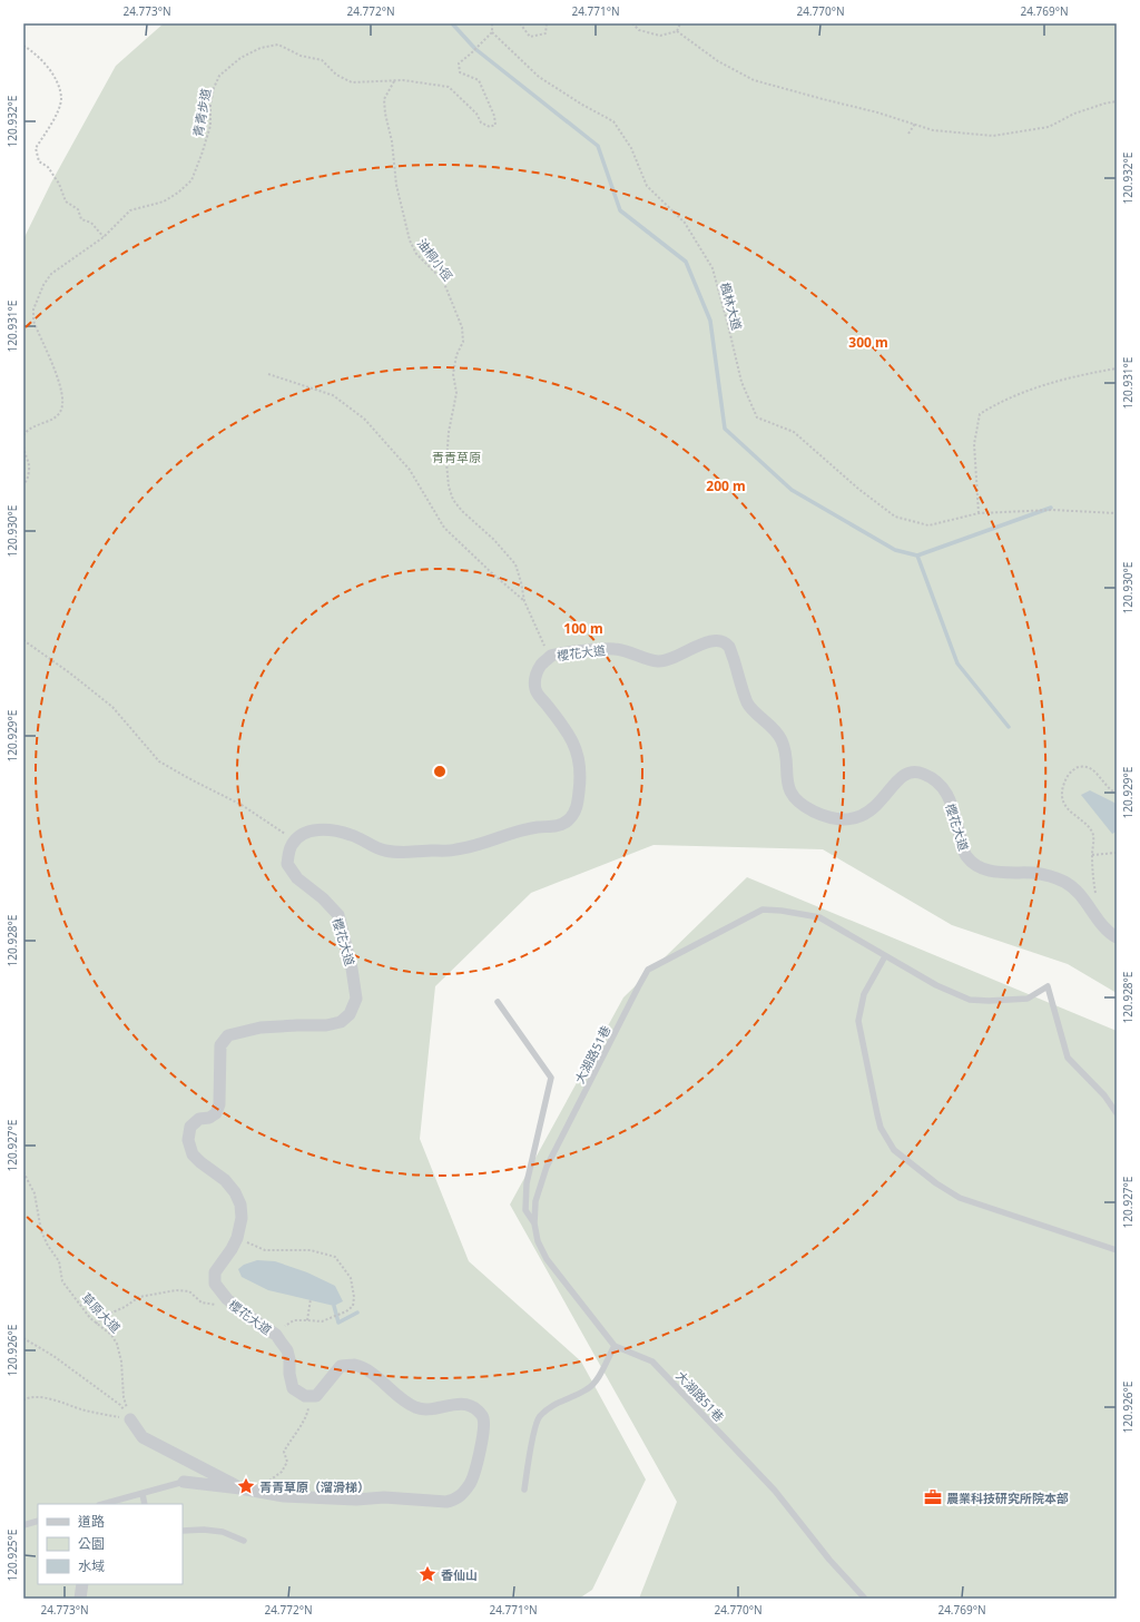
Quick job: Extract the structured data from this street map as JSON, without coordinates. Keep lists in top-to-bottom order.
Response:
{
  "streets": {
    "street": ["櫻花大道"],
    "lane": ["大湖路51巷"],
    "path": [
      "青青步道",
      "油桐小徑",
      "楓林大道",
      "草原大道"
    ]
  },
  "crossings": [
    ["青青步道", "油桐小徑"],
    ["青青步道", "楓林大道"],
    ["油桐小徑", "櫻花大道"]
  ],
  "parks": ["青青草原"],
  "places": {
    "place": ["青青草原（溜滑梯）", "香仙山"],
    "office": ["農業科技研究所院本部"]
  },
  "legend": ["道路", "公園", "水域"],
  "coordinates": [
    "24.773°N",
    "24.772°N",
    "24.771°N",
    "24.770°N",
    "24.769°N",
    "120.932°E",
    "120.931°E",
    "120.930°E",
    "120.929°E",
    "120.928°E",
    "120.927°E",
    "120.926°E",
    "120.925°E"
  ],
  "rings": ["300 m", "200 m", "100 m"]
}
